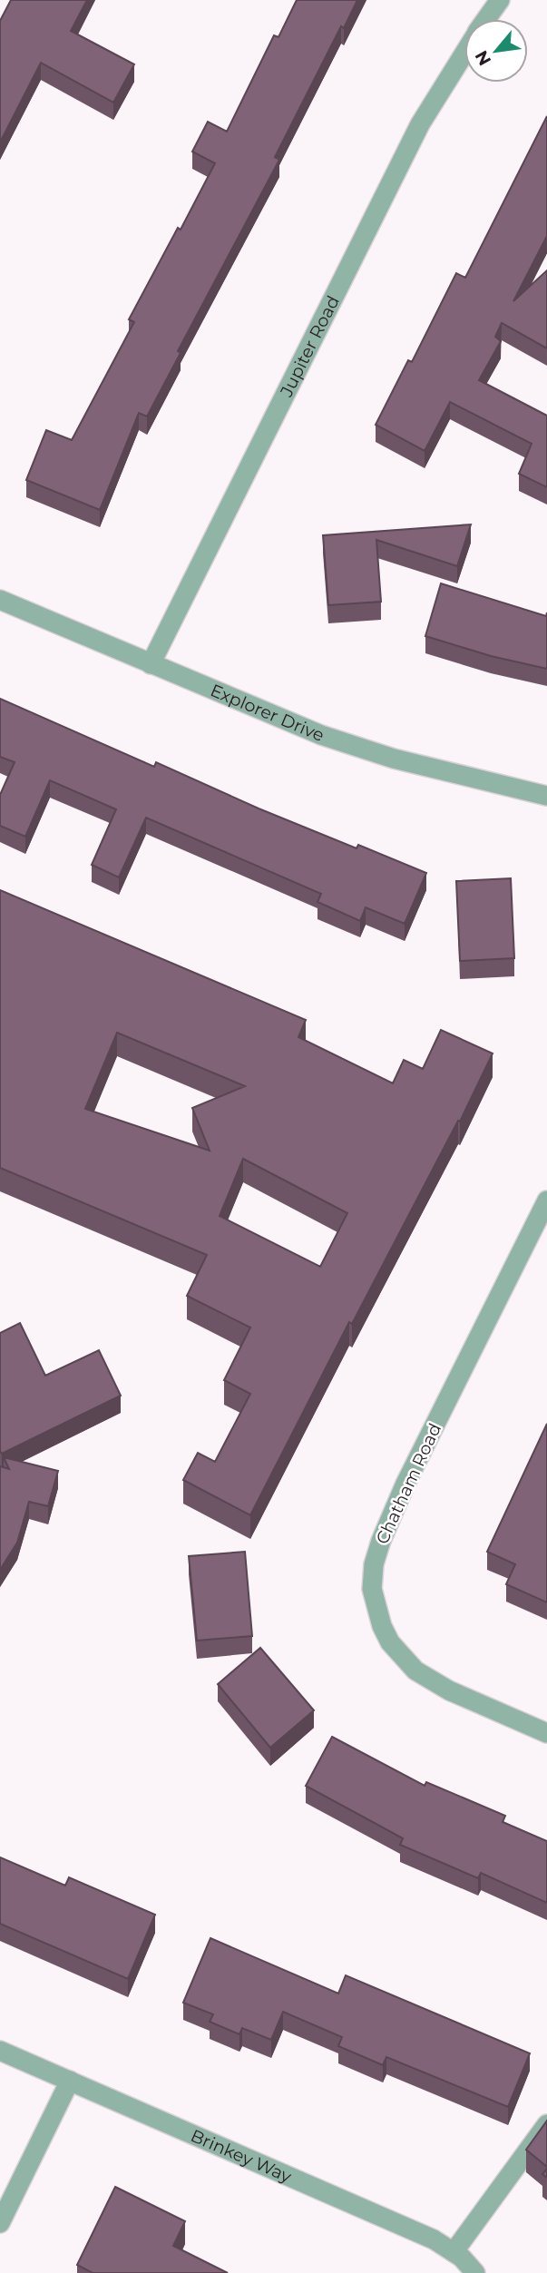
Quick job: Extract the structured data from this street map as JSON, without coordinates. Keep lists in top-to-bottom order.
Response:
{
  "streets": {
    "street": [
      "Jupiter Road",
      "Explorer Drive",
      "Chatham Road",
      "Brinkey Way"
    ]
  },
  "crossings": [
    ["Jupiter Road", "Explorer Drive"]
  ],
  "north": "bottom left"
}
